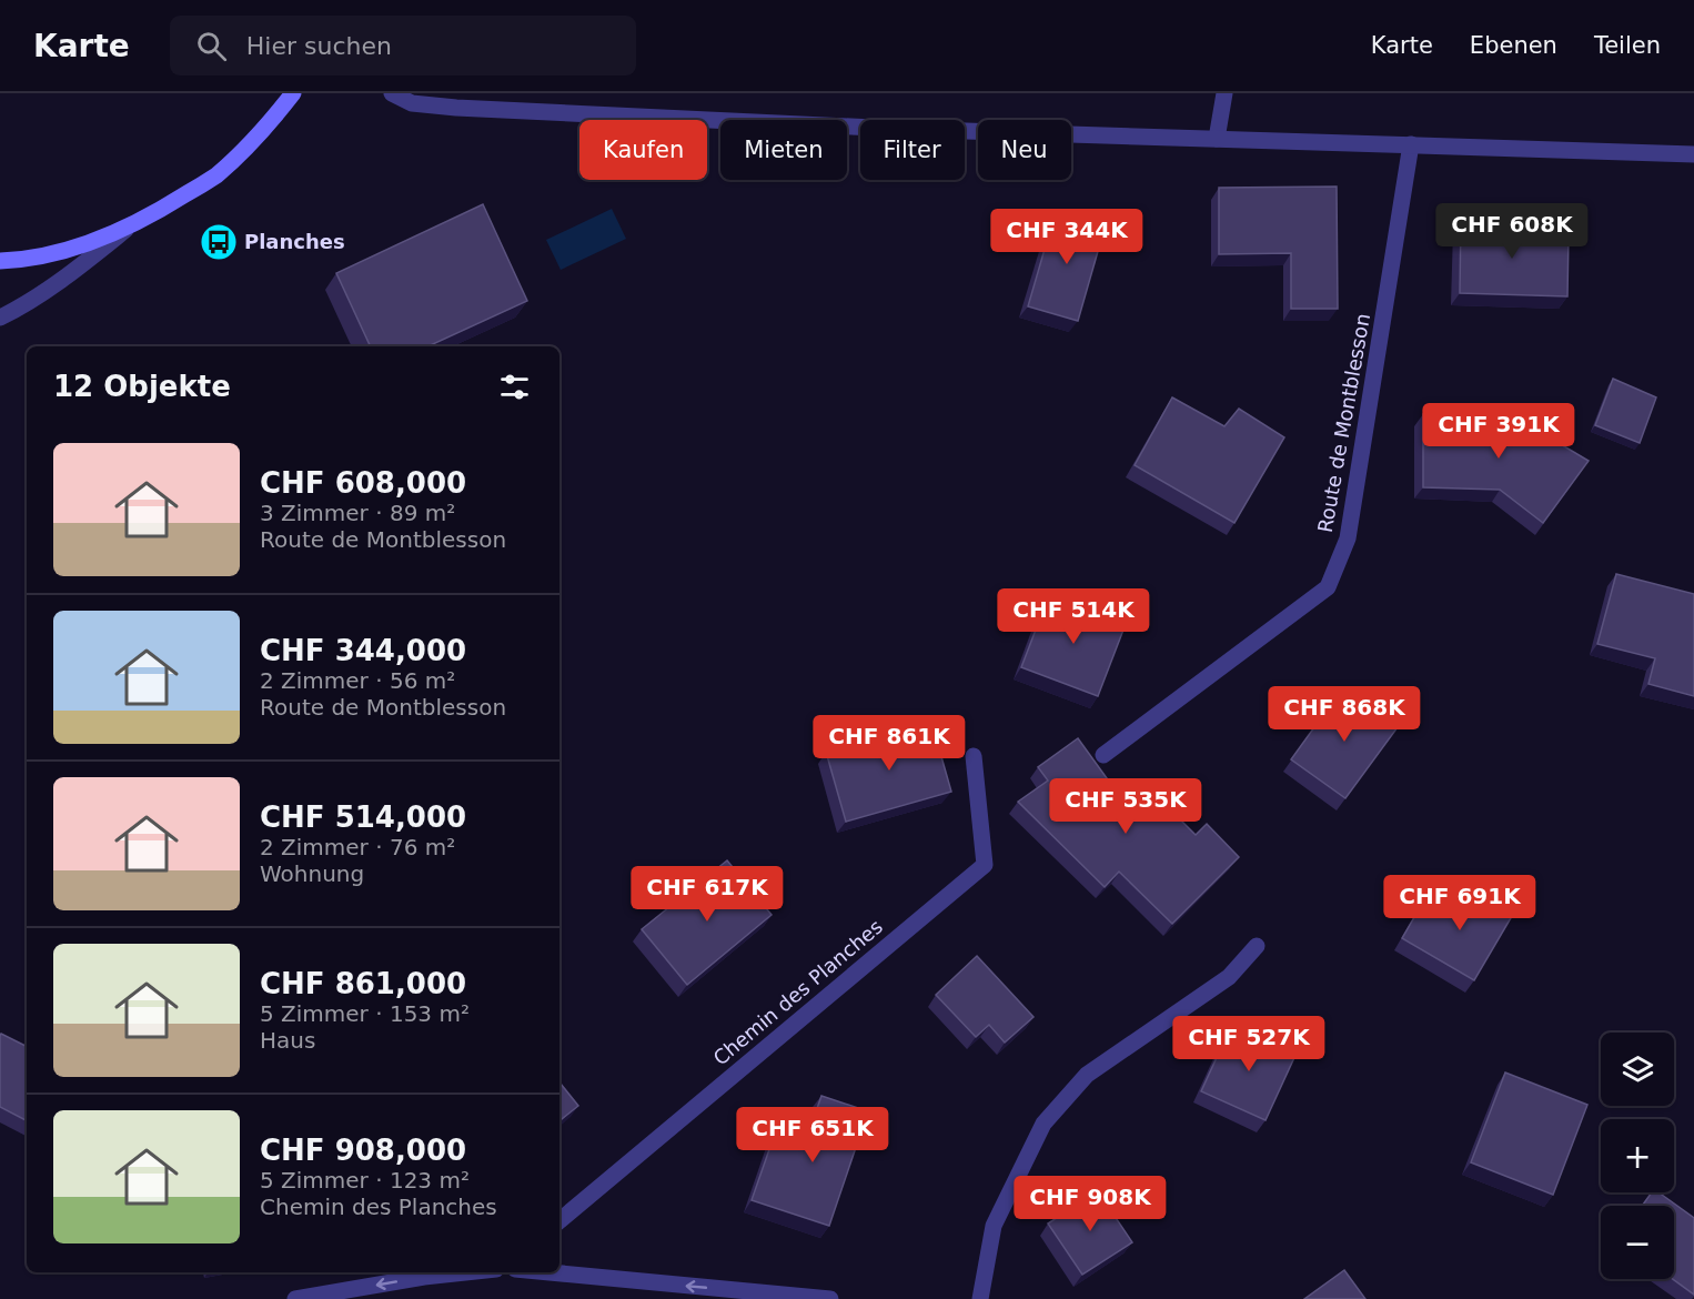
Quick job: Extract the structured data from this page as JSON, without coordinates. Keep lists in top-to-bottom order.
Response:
{
  "streets": {
    "street": ["Route de Montblesson", "Chemin des Planches"]
  },
  "places": {
    "bus stop": ["Planches"]
  },
  "page": {
    "header": "Karte",
    "search": "Hier suchen",
    "nav": ["Karte", "Ebenen", "Teilen"],
    "chip": [
      "Kaufen",
      "Mieten",
      "Filter",
      "Neu"
    ],
    "price": [
      "CHF 608K",
      "CHF 344K",
      "CHF 391K",
      "CHF 514K",
      "CHF 868K",
      "CHF 861K",
      "CHF 535K",
      "CHF 617K",
      "CHF 691K",
      "CHF 527K",
      "CHF 651K",
      "CHF 908K"
    ],
    "heading": "12 Objekte",
    "list": [
      {
        "name": "CHF 608,000",
        "note": "3 Zimmer · 89 m² · Route de Montblesson"
      },
      {
        "name": "CHF 344,000",
        "note": "2 Zimmer · 56 m² · Route de Montblesson"
      },
      {
        "name": "CHF 514,000",
        "note": "2 Zimmer · 76 m² · Wohnung"
      },
      {
        "name": "CHF 861,000",
        "note": "5 Zimmer · 153 m² · Haus"
      },
      {
        "name": "CHF 908,000",
        "note": "5 Zimmer · 123 m² · Chemin des Planches"
      }
    ],
    "map_buttons": ["+", "−"]
  }
}
